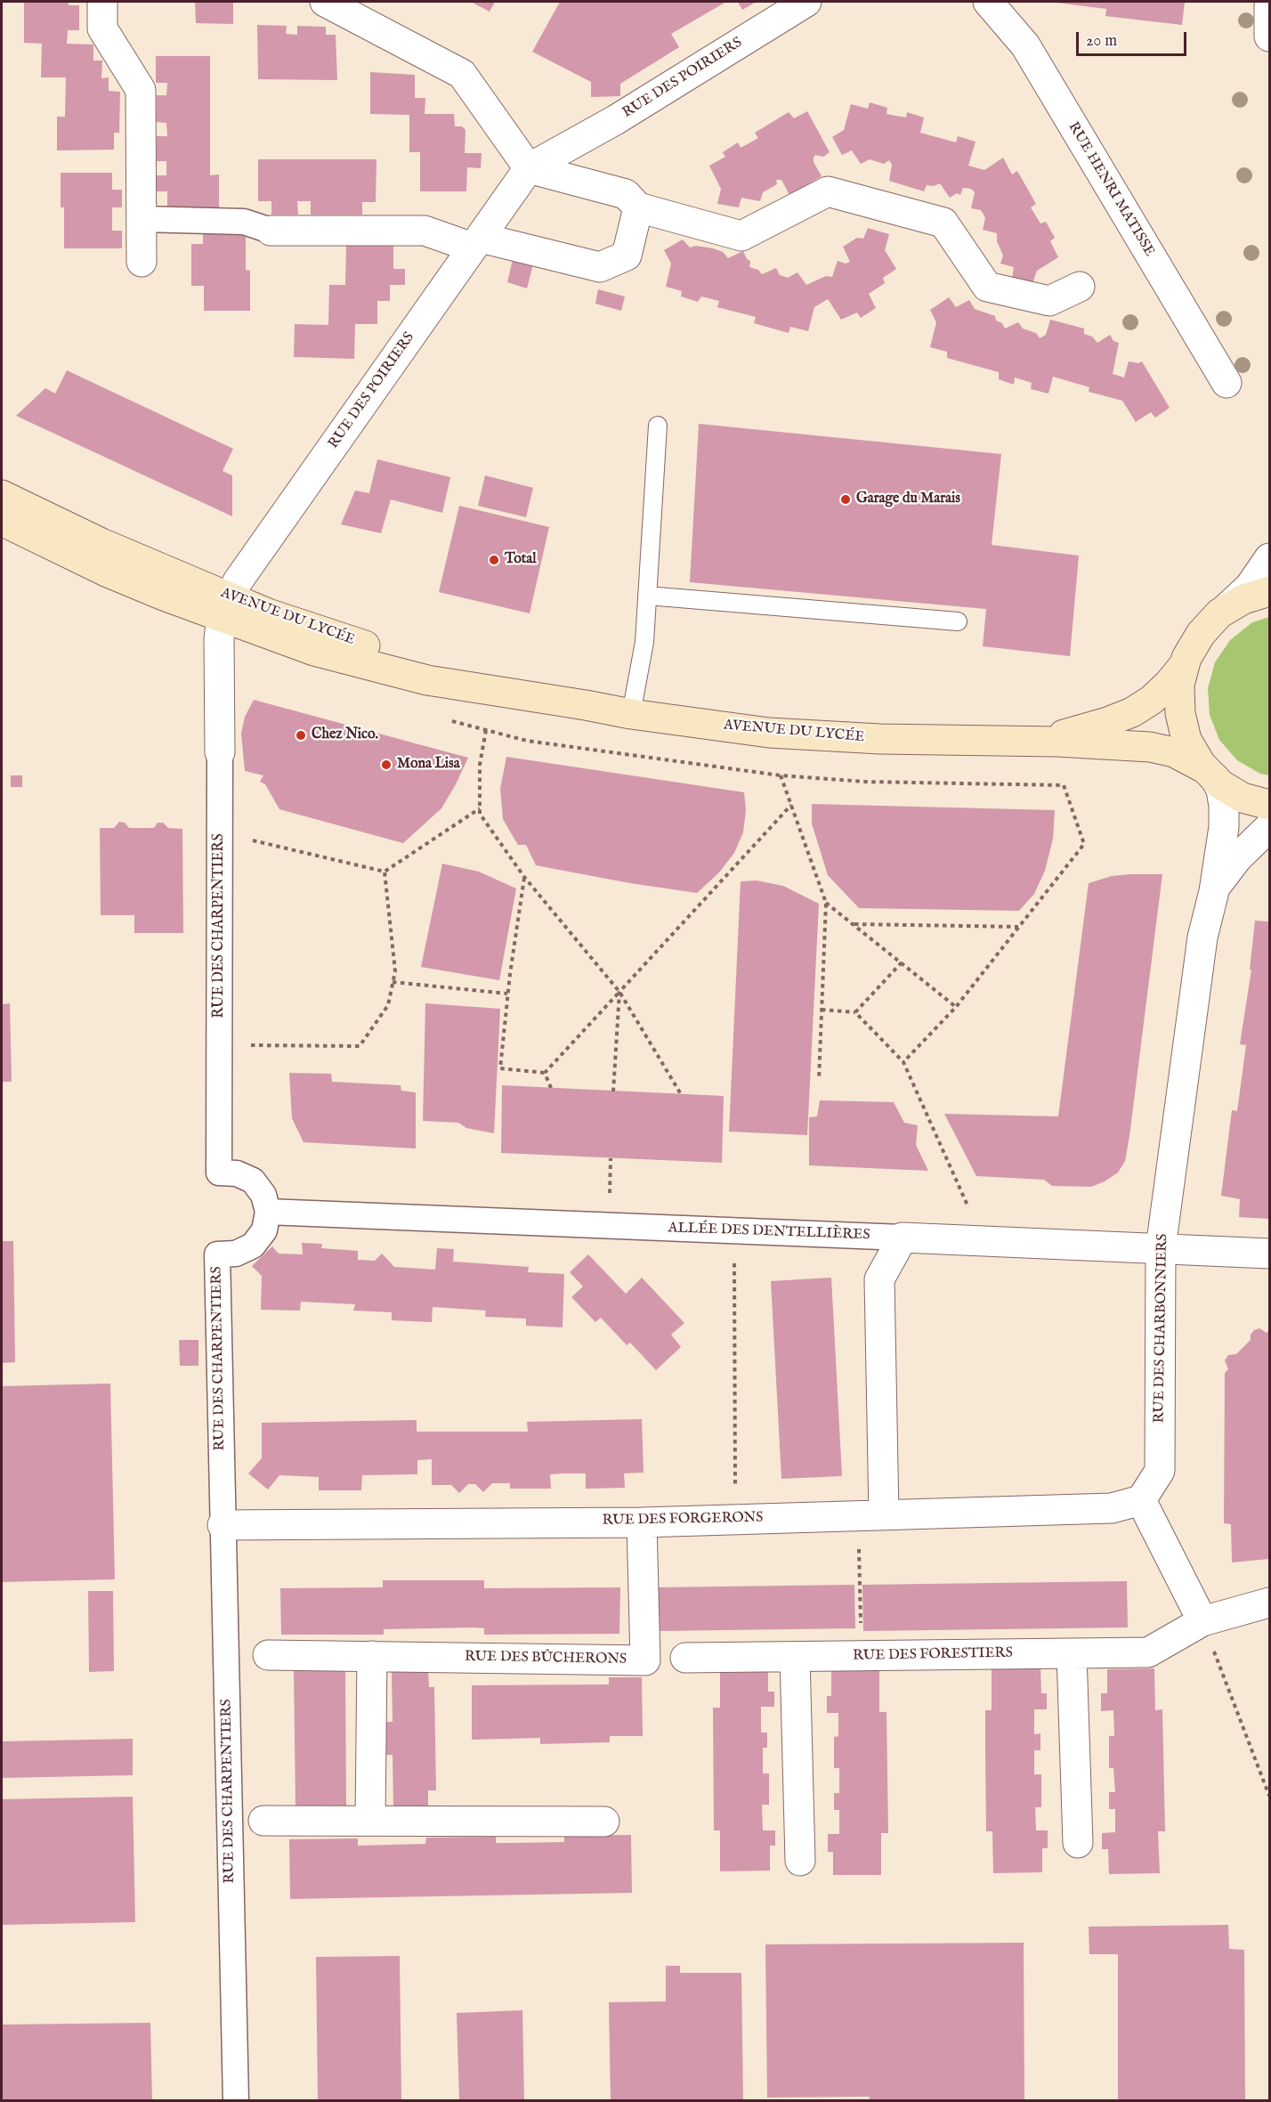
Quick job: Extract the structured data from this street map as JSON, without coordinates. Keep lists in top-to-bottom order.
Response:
{
  "streets": {
    "main road": ["AVENUE DU LYCÉE"],
    "street": [
      "RUE DES POIRIERS",
      "RUE HENRI MATISSE",
      "RUE DES CHARPENTIERS",
      "ALLÉE DES DENTELLIÈRES",
      "RUE DES CHARBONNIERS",
      "RUE DES FORGERONS",
      "RUE DES FORESTIERS",
      "RUE DES BÛCHERONS"
    ]
  },
  "crossings": [
    ["RUE DES POIRIERS", "AVENUE DU LYCÉE"],
    ["RUE DES POIRIERS", "RUE DES CHARPENTIERS"],
    ["AVENUE DU LYCÉE", "RUE DES CHARPENTIERS"],
    ["AVENUE DU LYCÉE", "RUE DES CHARBONNIERS"],
    ["RUE DES CHARPENTIERS", "ALLÉE DES DENTELLIÈRES"],
    ["RUE DES CHARPENTIERS", "RUE DES FORGERONS"],
    ["ALLÉE DES DENTELLIÈRES", "RUE DES CHARBONNIERS"],
    ["RUE DES CHARBONNIERS", "RUE DES FORGERONS"],
    ["RUE DES FORGERONS", "RUE DES BÛCHERONS"]
  ],
  "places": [
    "Garage du Marais",
    "Total",
    "Chez Nico.",
    "Mona Lisa"
  ],
  "scale_bar": "20 m"
}
